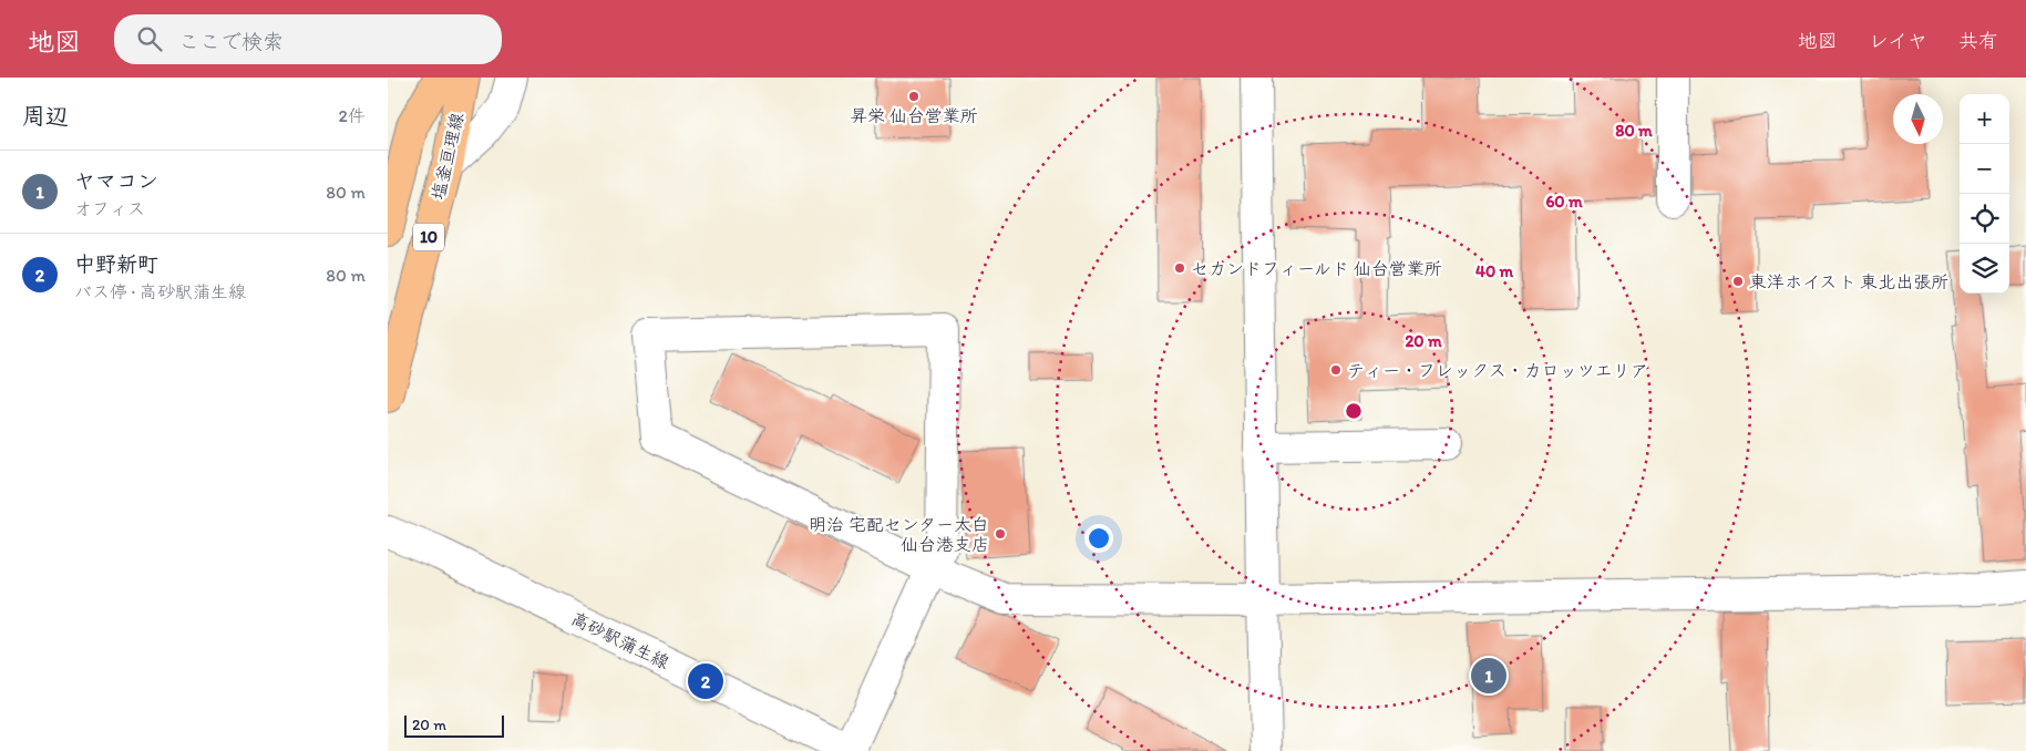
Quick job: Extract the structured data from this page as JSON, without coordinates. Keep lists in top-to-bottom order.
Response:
{
  "streets": {
    "main road": ["塩釜亘理線", "10"],
    "street": ["高砂駅蒲生線"]
  },
  "places": [
    "昇栄 仙台営業所",
    "セカンドフィールド 仙台営業所",
    "東洋ホイスト 東北出張所",
    "ティー・フレックス・カロッツエリア",
    "明治 宅配センター太白 仙台港支店"
  ],
  "scale_bar": "20 m",
  "north": "bottom",
  "page": {
    "header": "地図",
    "search": "ここで検索",
    "nav": ["地図", "レイヤ", "共有"],
    "heading": ["周辺", "2件"],
    "map_buttons": ["+", "−"],
    "list": [
      {
        "mark": "1",
        "name": "ヤマコン",
        "note": "オフィス",
        "value": "80 m"
      },
      {
        "mark": "2",
        "name": "中野新町",
        "note": "バス停 · 高砂駅蒲生線",
        "value": "80 m"
      }
    ],
    "pins": ["1", "2"],
    "scale": "20 m"
  },
  "rings": [
    "80 m",
    "60 m",
    "40 m",
    "20 m"
  ]
}
